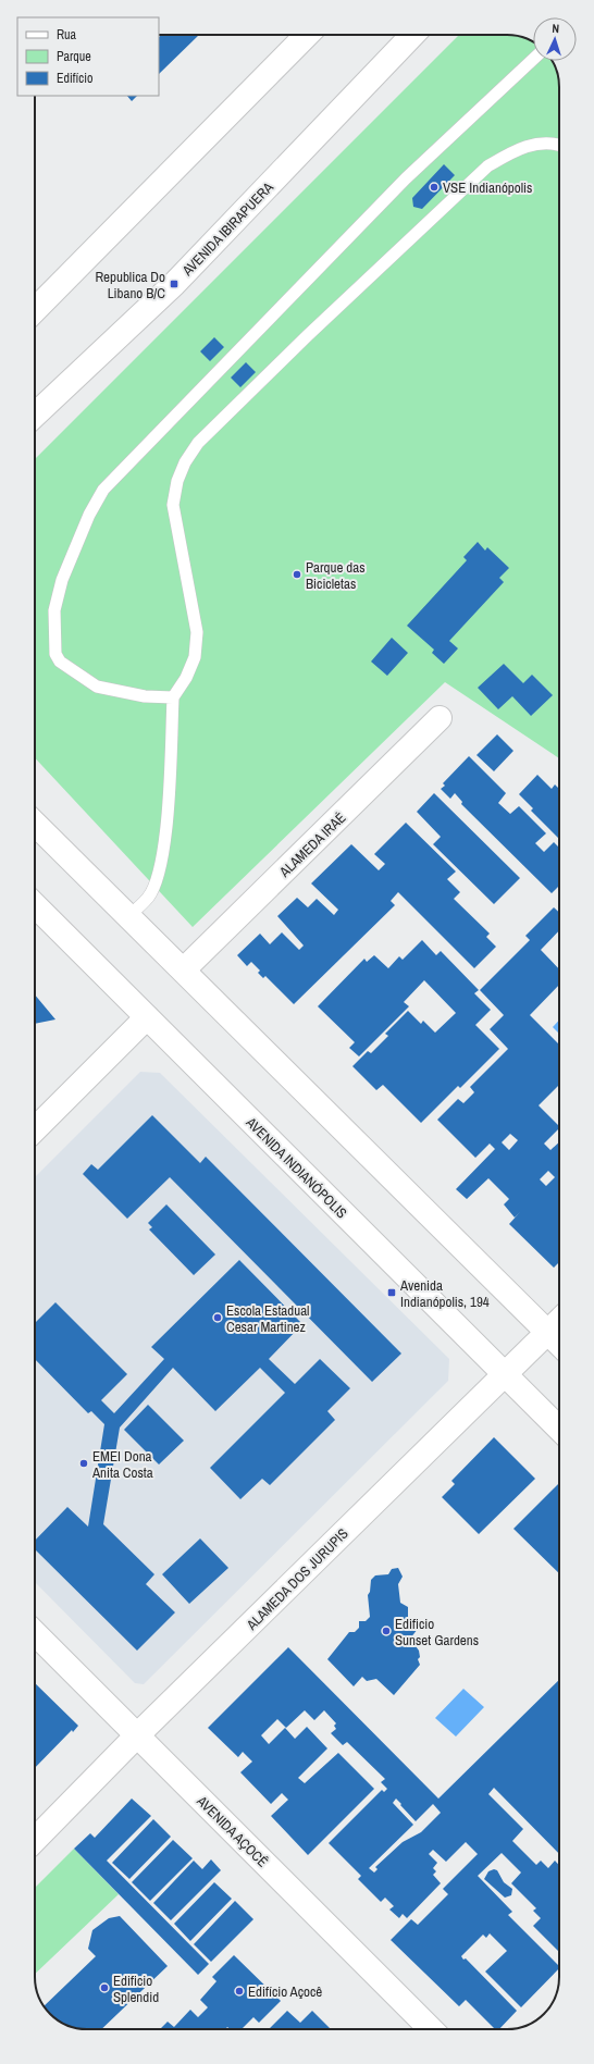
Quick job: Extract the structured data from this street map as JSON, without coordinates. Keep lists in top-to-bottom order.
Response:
{
  "streets": {
    "main road": [
      "AVENIDA IBIRAPUERA",
      "ALAMEDA IRAÉ",
      "AVENIDA INDIANÓPOLIS",
      "ALAMEDA DOS JURUPIS",
      "AVENIDA AÇOCÊ"
    ]
  },
  "crossings": [
    ["AVENIDA INDIANÓPOLIS", "ALAMEDA DOS JURUPIS"],
    ["ALAMEDA DOS JURUPIS", "AVENIDA AÇOCÊ"]
  ],
  "places": {
    "other": [
      "VSE Indianópolis",
      "Parque das Bicicletas",
      "Escola Estadual Cesar Martinez",
      "EMEI Dona Anita Costa",
      "Edificio Sunset Gardens",
      "Edificio Splendid",
      "Edifício Açocê"
    ],
    "transit": ["Republica Do Libano B/C", "Avenida Indianópolis, 194"]
  },
  "legend": ["Rua", "Parque", "Edifício"],
  "north": "top"
}
